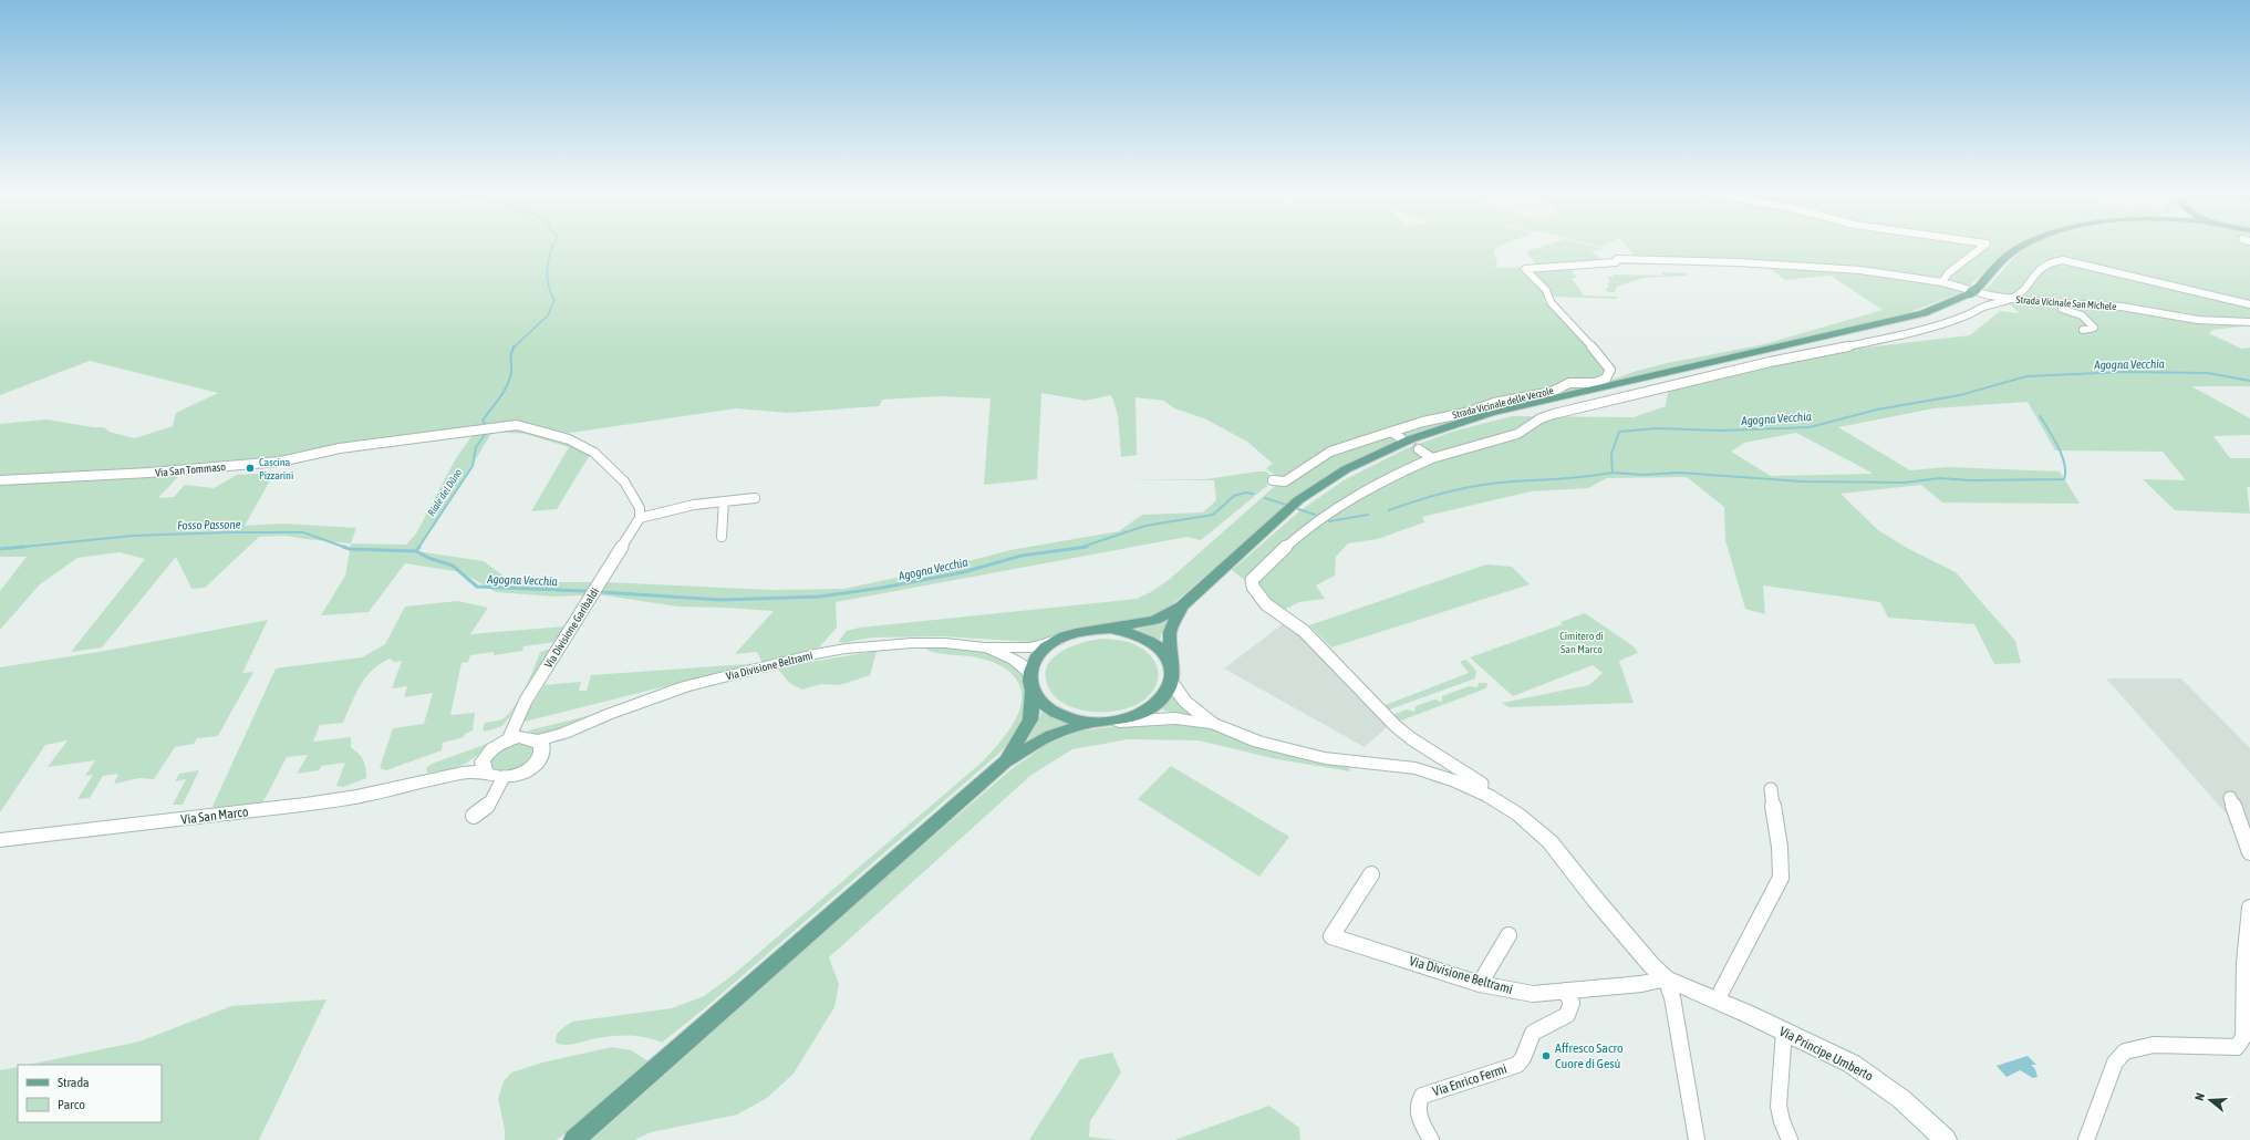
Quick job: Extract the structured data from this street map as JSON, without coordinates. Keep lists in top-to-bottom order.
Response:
{
  "streets": {
    "street": [
      "Strada Vicinale San Michele",
      "Strada Vicinale delle Verzole",
      "Via San Tommaso",
      "Via Divisione Garibaldi",
      "Via Divisione Beltrami",
      "Via San Marco",
      "Via Principe Umberto",
      "Via Enrico Fermi"
    ]
  },
  "crossings": [
    ["Strada Vicinale San Michele", "Strada Vicinale delle Verzole"],
    ["Via San Tommaso", "Via Divisione Garibaldi"],
    ["Via Divisione Garibaldi", "Via Divisione Beltrami"],
    ["Via Divisione Garibaldi", "Via San Marco"],
    ["Via Divisione Beltrami", "Via San Marco"],
    ["Via Divisione Beltrami", "Via Principe Umberto"],
    ["Via Divisione Beltrami", "Via Enrico Fermi"]
  ],
  "water": ["Agogna Vecchia", "Riale del Dűno", "Fosso Passone"],
  "parks": ["Cimitero di San Marco"],
  "places": ["Cascina Pizzarini", "Affresco Sacro Cuore di Gesù"],
  "legend": ["Strada", "Parco"],
  "north": "left"
}
